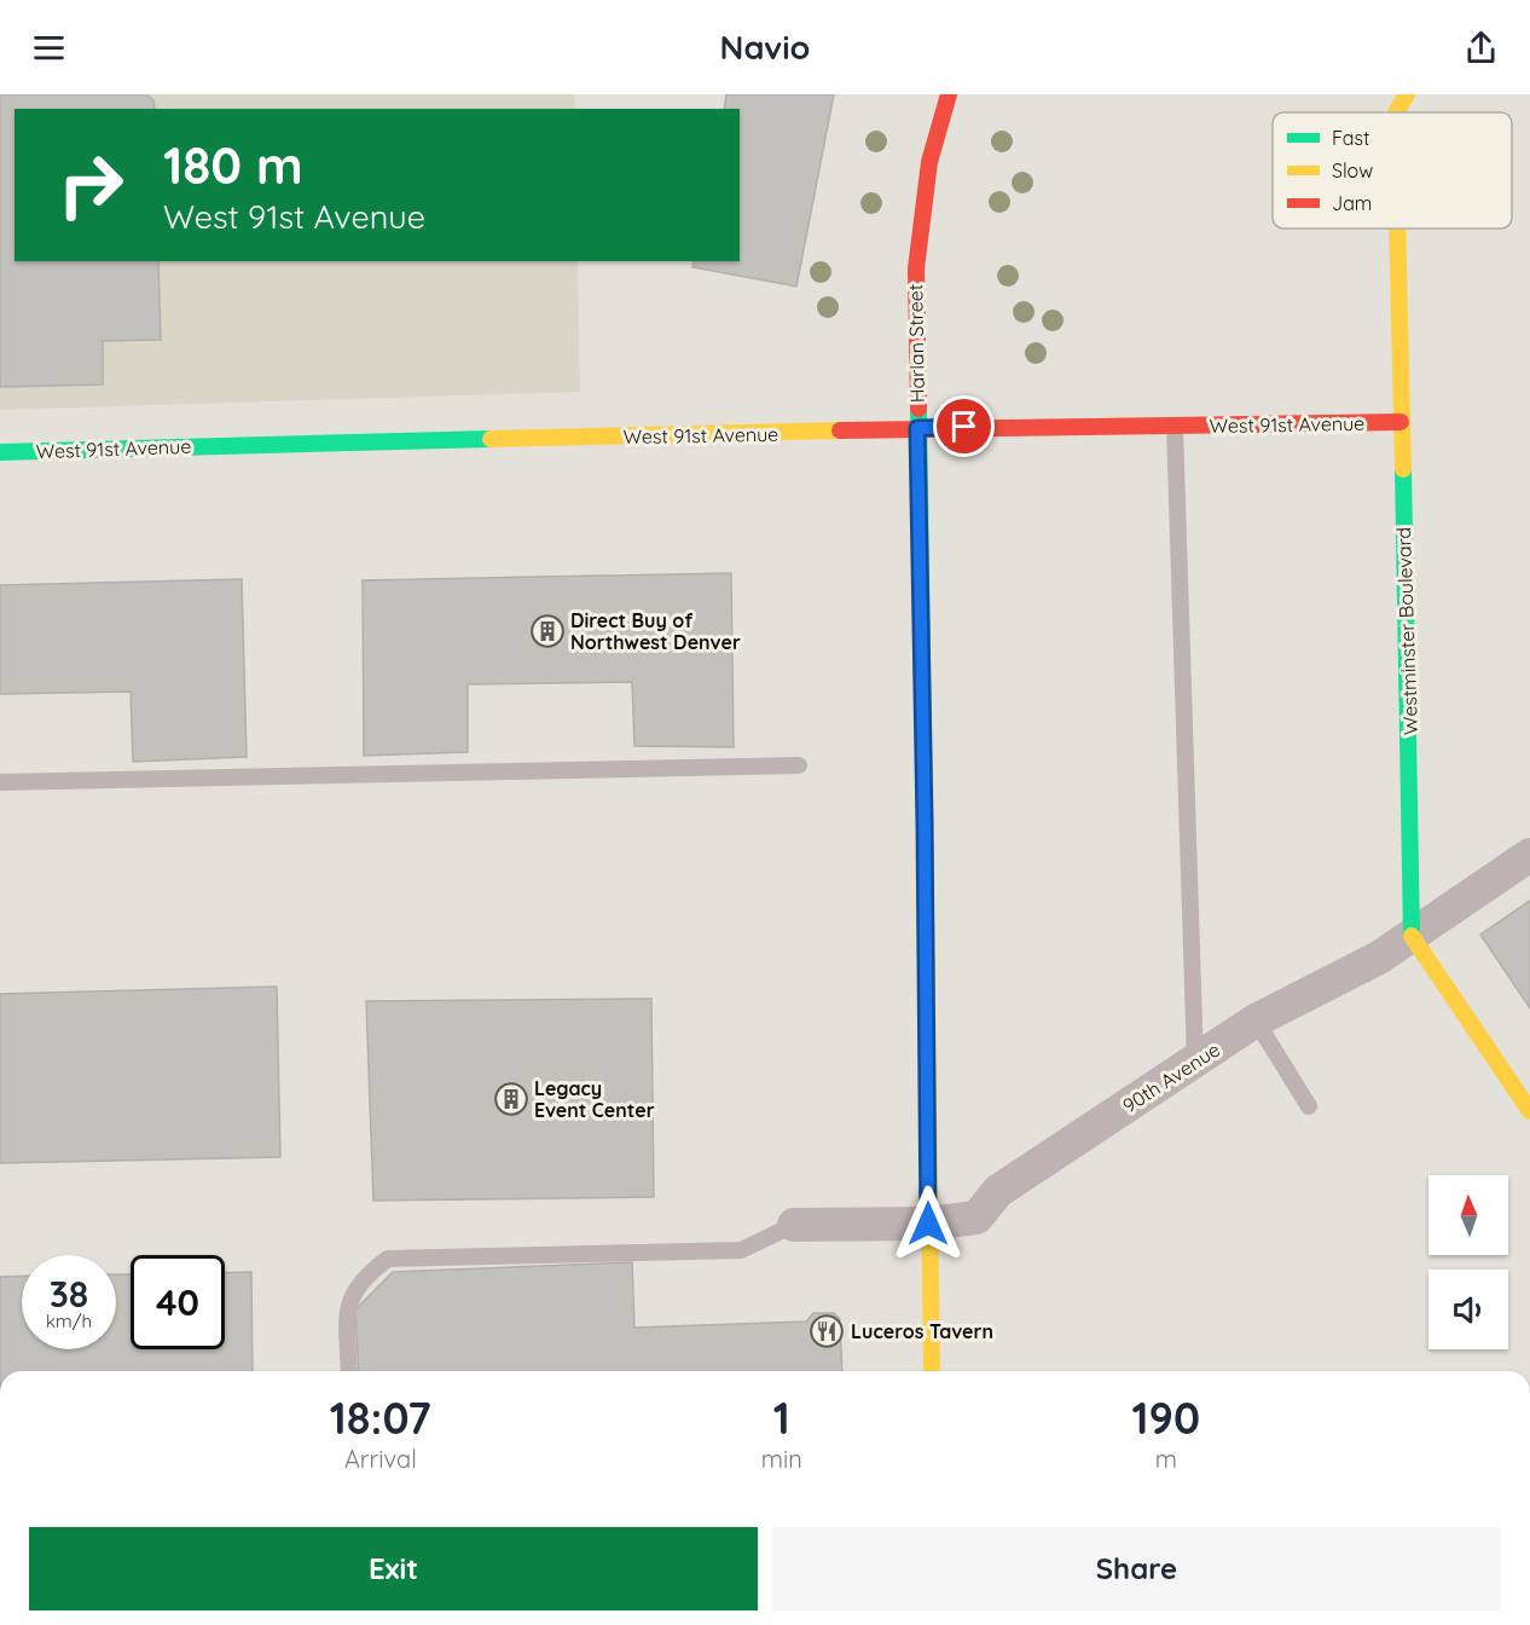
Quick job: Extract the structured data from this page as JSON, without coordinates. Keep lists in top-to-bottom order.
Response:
{
  "streets": {
    "street": [
      "Harlan Street",
      "West 91st Avenue",
      "Westminster Boulevard",
      "90th Avenue"
    ]
  },
  "crossings": [
    ["Harlan Street", "West 91st Avenue"],
    ["Harlan Street", "90th Avenue"],
    ["West 91st Avenue", "Westminster Boulevard"],
    ["Westminster Boulevard", "90th Avenue"]
  ],
  "places": {
    "building": ["Direct Buy of Northwest Denver", "Legacy Event Center"],
    "restaurant": ["Luceros Tavern"]
  },
  "legend": ["Fast", "Slow", "Jam"],
  "north": "top",
  "page": {
    "header": "Navio",
    "turn": ["180 m", "West 91st Avenue"],
    "speed": "38 km/h",
    "limit": "40",
    "eta": [
      "18:07",
      "Arrival",
      "1",
      "min",
      "190",
      "m"
    ],
    "buttons": ["Exit", "Share"]
  }
}
